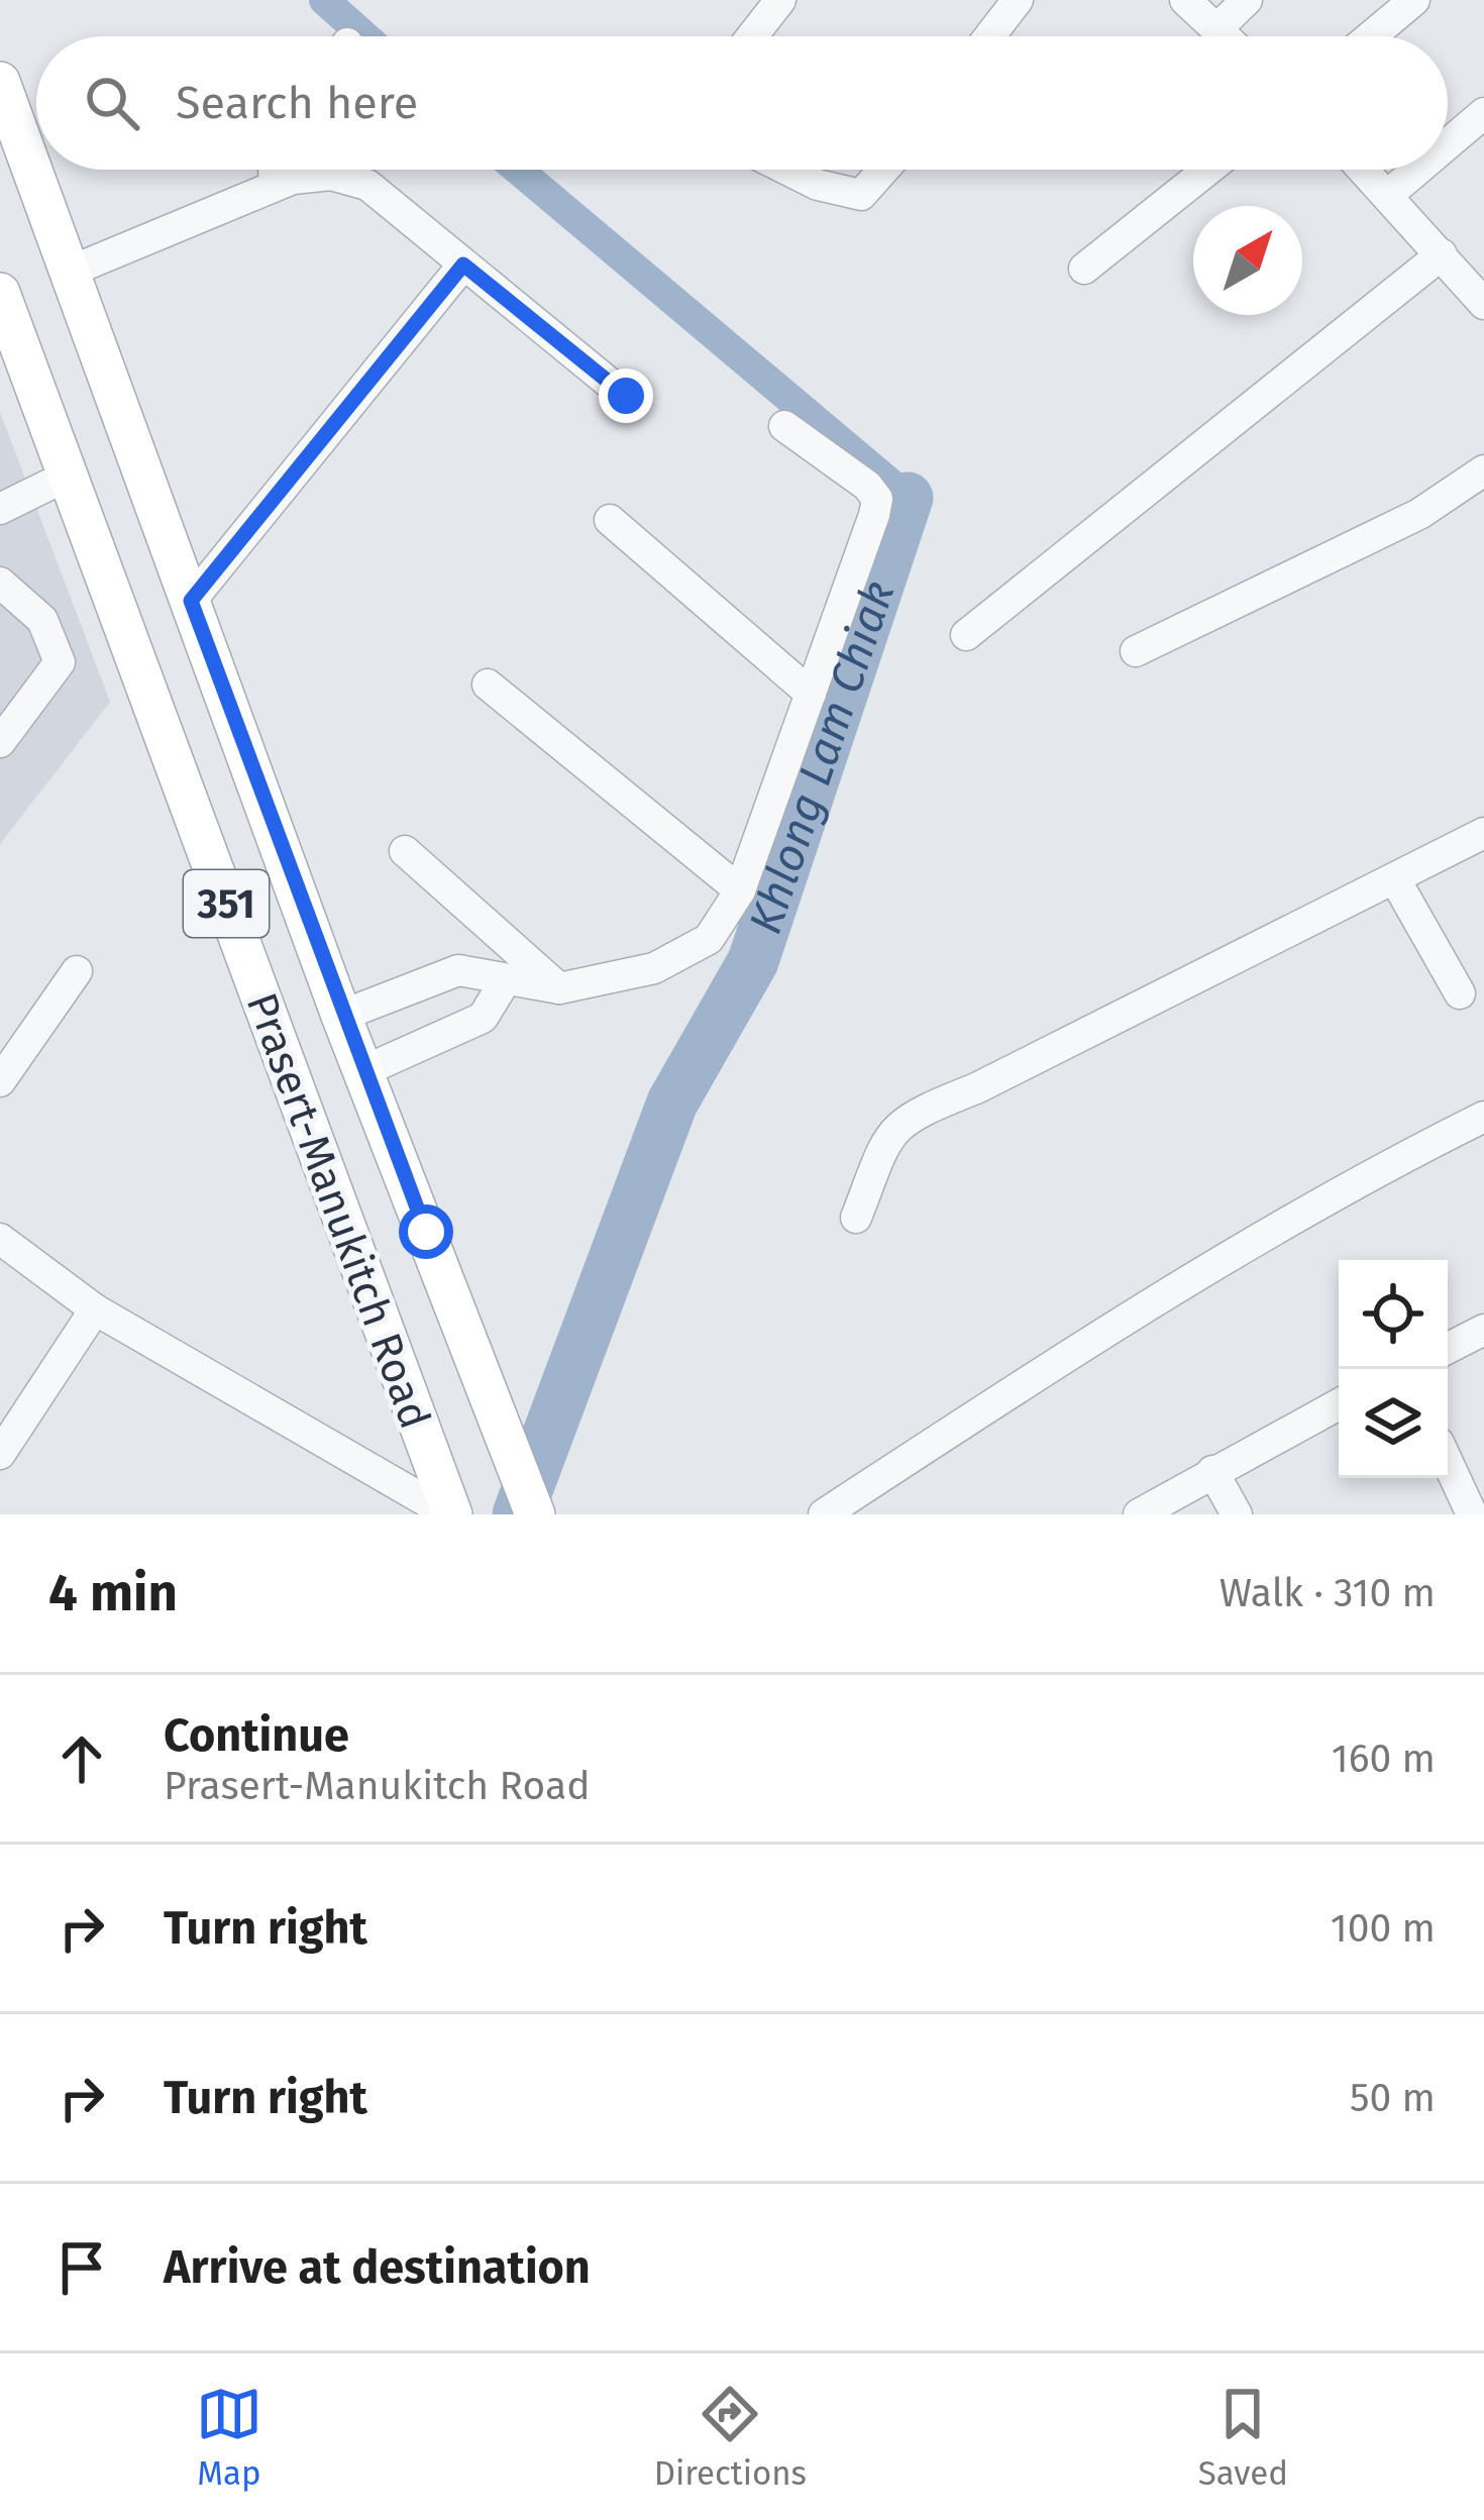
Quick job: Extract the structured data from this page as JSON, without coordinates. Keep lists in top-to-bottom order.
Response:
{
  "streets": {
    "main road": ["351", "Prasert-Manukitch Road"]
  },
  "water": ["Khlong Lam Chiak"],
  "north": "top right",
  "page": {
    "search": "Search here",
    "heading": ["4 min", "Walk · 310 m"],
    "list": [
      ["Continue", "Prasert-Manukitch Road", "160 m"],
      ["Turn right", "100 m"],
      ["Turn right", "50 m"],
      "Arrive at destination"
    ],
    "nav": ["Map", "Directions", "Saved"]
  }
}
